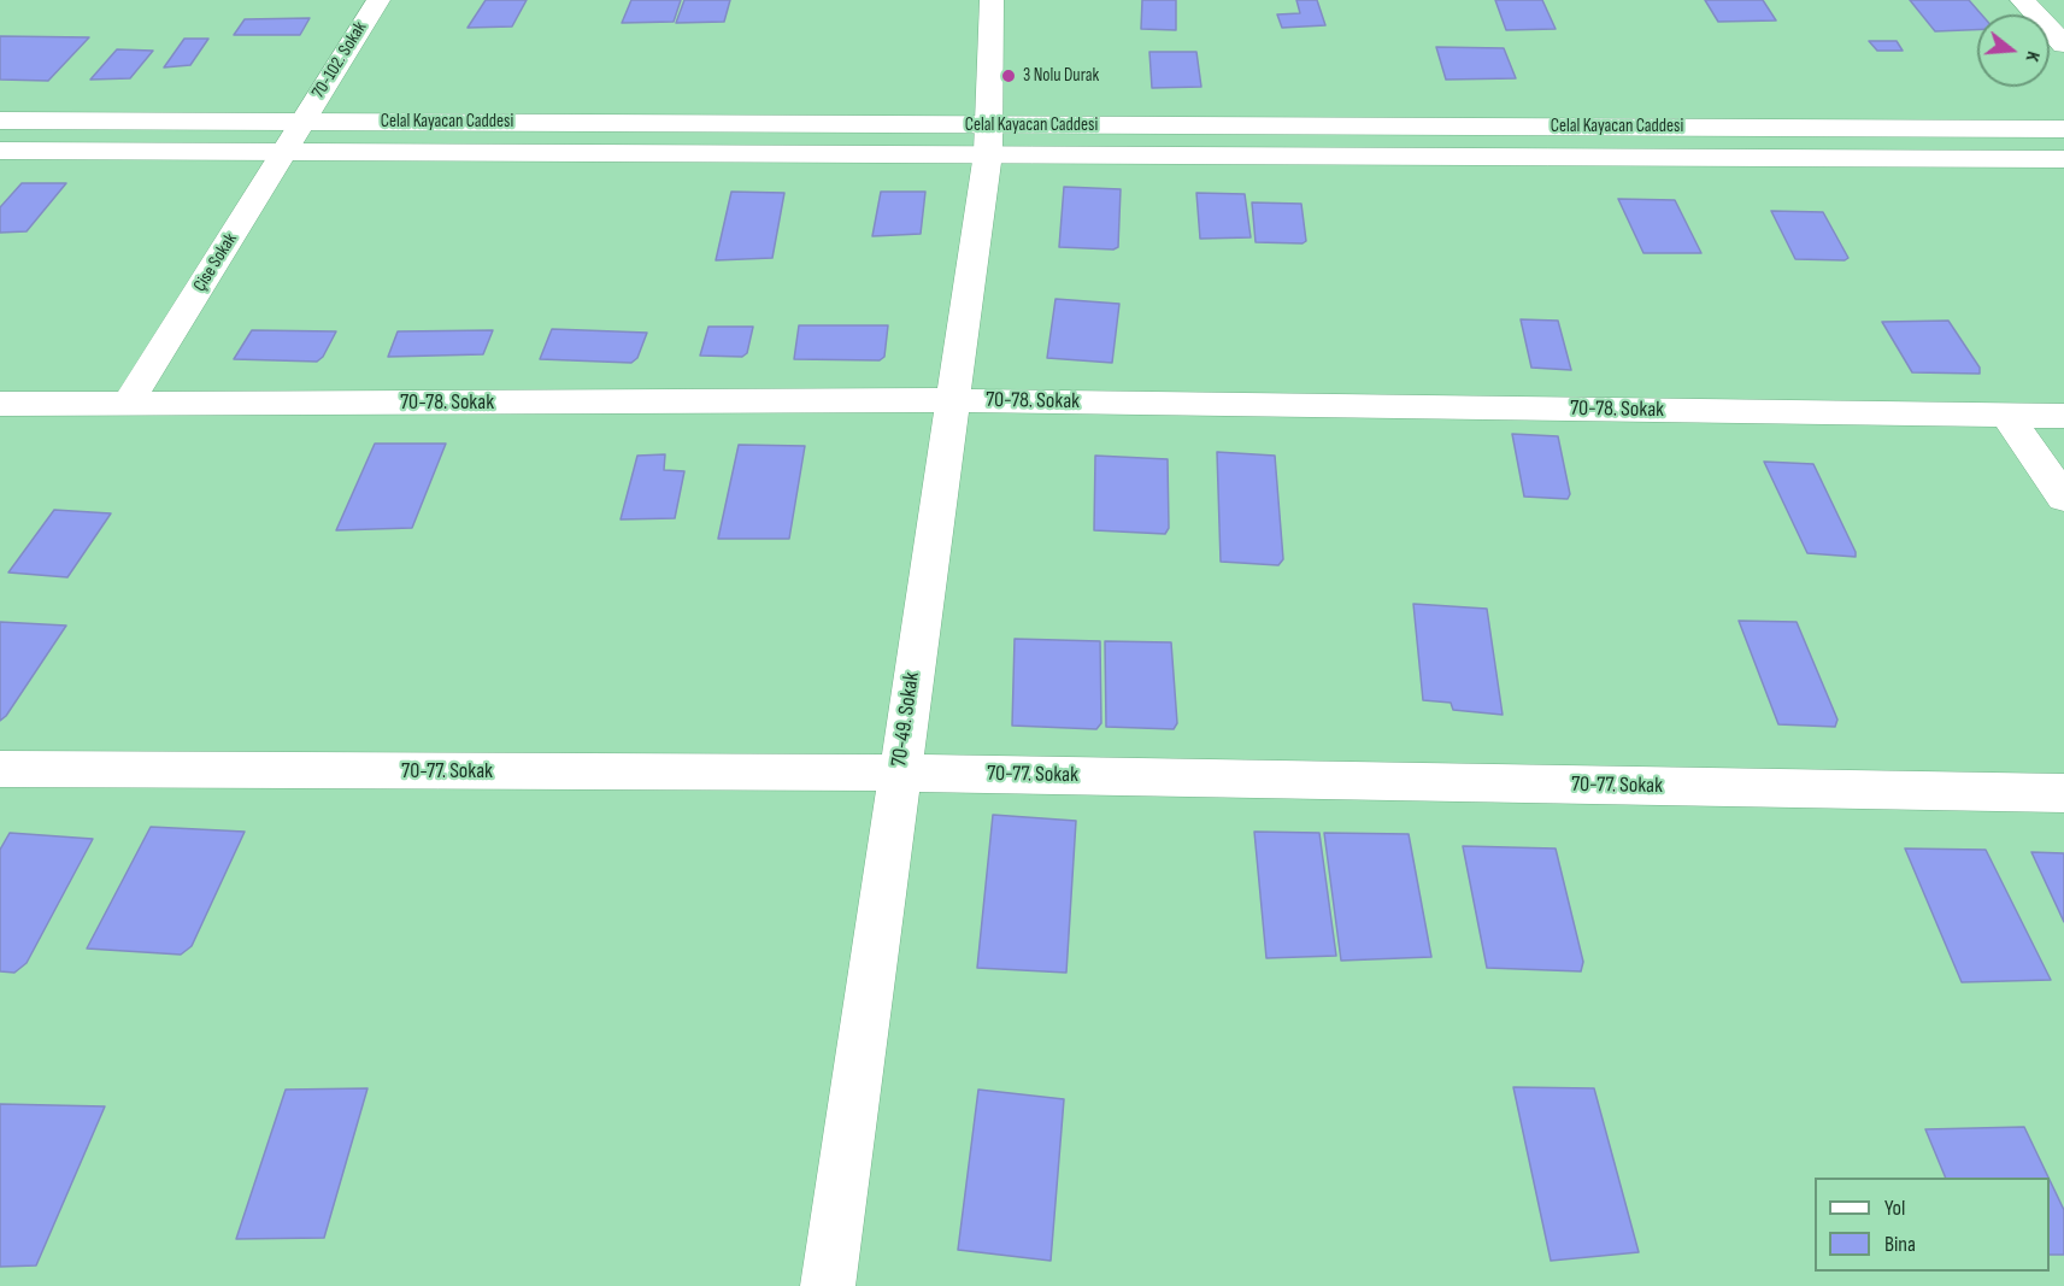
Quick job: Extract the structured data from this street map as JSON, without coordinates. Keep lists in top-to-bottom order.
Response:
{
  "streets": {
    "street": [
      "70-102. Sokak",
      "Celal Kayacan Caddesi",
      "Çise Sokak",
      "70-78. Sokak",
      "70-49. Sokak",
      "70-77. Sokak"
    ]
  },
  "crossings": [
    ["70-102. Sokak", "Celal Kayacan Caddesi"],
    ["70-102. Sokak", "Çise Sokak"],
    ["Celal Kayacan Caddesi", "Çise Sokak"],
    ["Celal Kayacan Caddesi", "70-49. Sokak"],
    ["Çise Sokak", "70-78. Sokak"],
    ["70-78. Sokak", "70-49. Sokak"],
    ["70-49. Sokak", "70-77. Sokak"]
  ],
  "places": ["3 Nolu Durak"],
  "legend": ["Yol", "Bina"],
  "north": "right"
}
